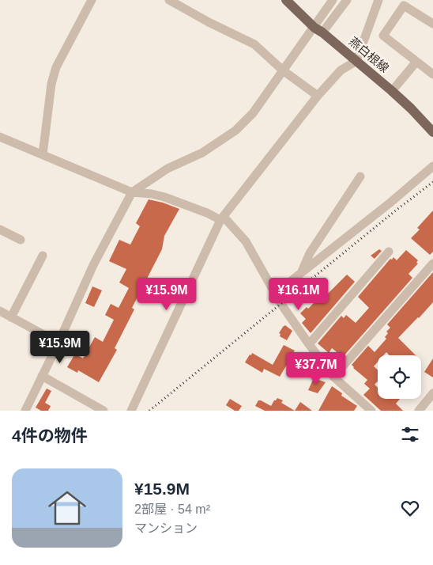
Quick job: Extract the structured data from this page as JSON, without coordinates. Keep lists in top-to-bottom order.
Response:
{
  "streets": {
    "main road": ["燕白根線"]
  },
  "page": {
    "price": [
      "¥15.9M",
      "¥16.1M",
      "¥15.9M",
      "¥37.7M"
    ],
    "heading": "4件の物件",
    "list": [
      {
        "name": "¥15.9M",
        "note": "2部屋 · 54 m² · マンション"
      }
    ]
  }
}
